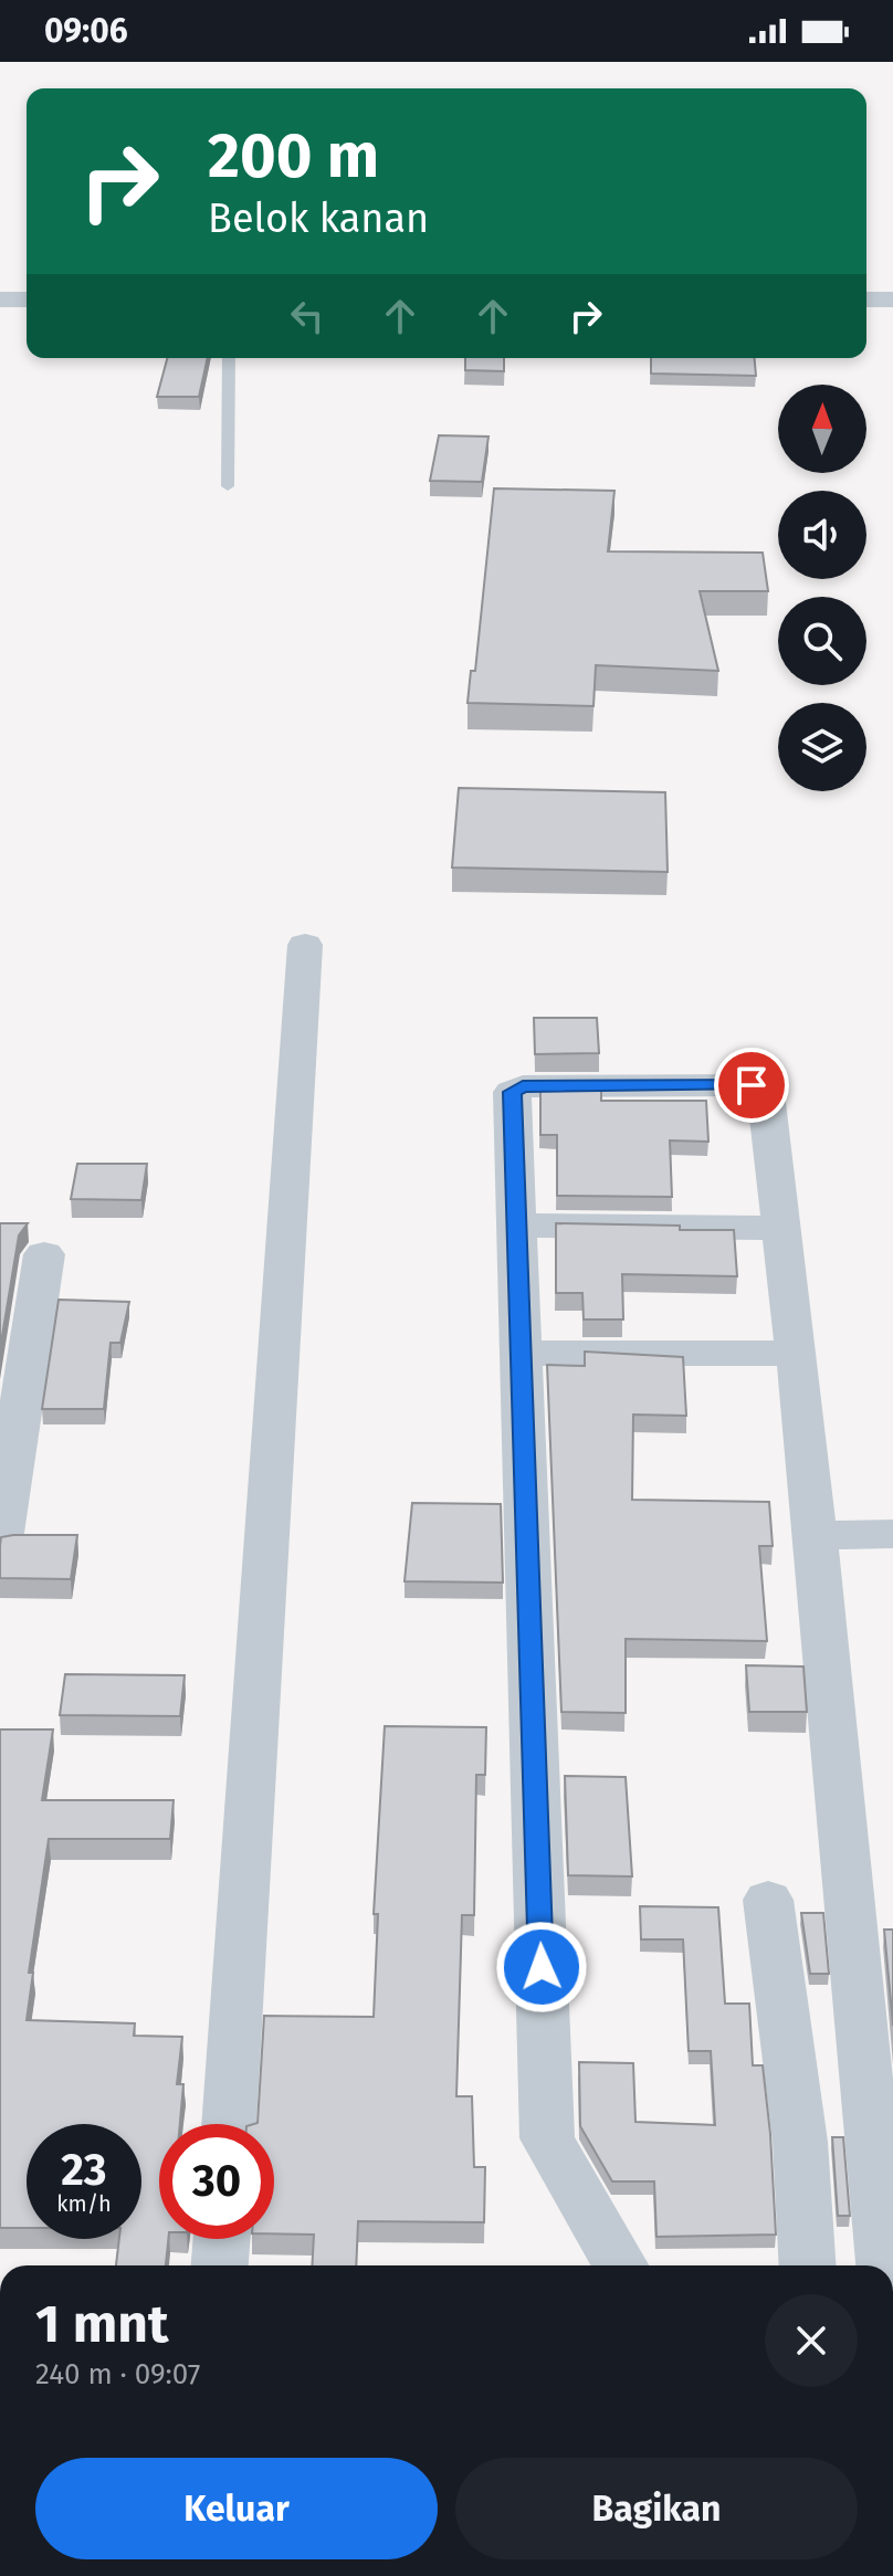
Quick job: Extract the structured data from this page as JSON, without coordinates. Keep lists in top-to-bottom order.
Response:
{
  "north": "top",
  "page": {
    "status": "09:06",
    "turn": ["200 m", "Belok kanan"],
    "speed": "23 km/h",
    "limit": "30",
    "heading": ["1 mnt", "240 m · 09:07"],
    "buttons": ["Keluar", "Bagikan"]
  }
}
